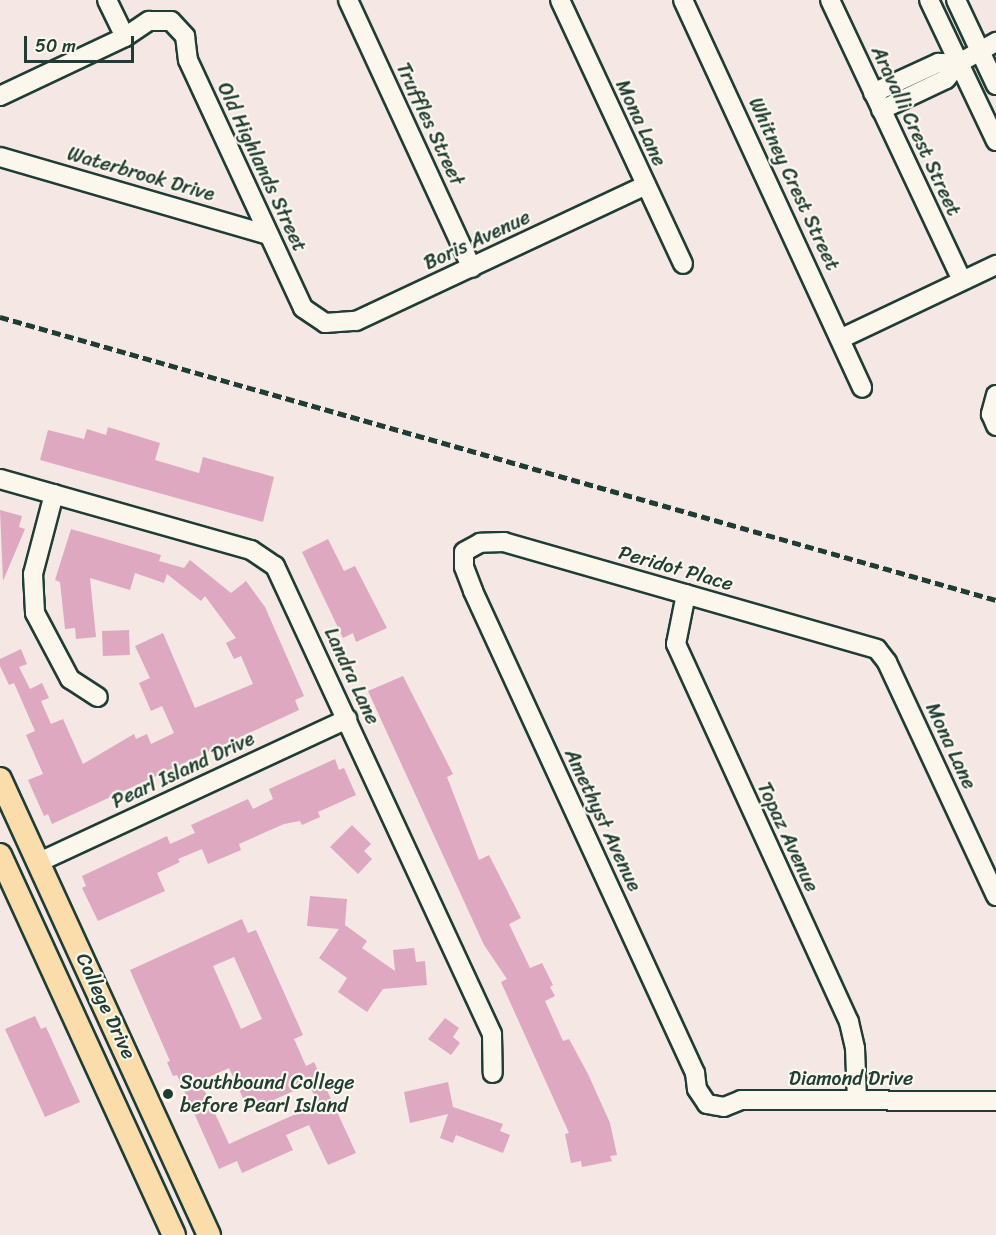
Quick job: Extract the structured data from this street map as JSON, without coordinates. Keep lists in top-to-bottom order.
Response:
{
  "streets": {
    "main road": ["College Drive"],
    "street": [
      "Mona Lane",
      "Truffles Street",
      "Aravalli Crest Street",
      "Old Highlands Street",
      "Waterbrook Drive",
      "Whitney Crest Street",
      "Boris Avenue",
      "Peridot Place",
      "Landra Lane",
      "Pearl Island Drive",
      "Amethyst Avenue",
      "Topaz Avenue",
      "Diamond Drive"
    ]
  },
  "crossings": [
    ["Mona Lane", "Boris Avenue"],
    ["Mona Lane", "Peridot Place"],
    ["Truffles Street", "Boris Avenue"],
    ["Old Highlands Street", "Waterbrook Drive"],
    ["Old Highlands Street", "Boris Avenue"],
    ["Peridot Place", "Amethyst Avenue"],
    ["Peridot Place", "Topaz Avenue"],
    ["Landra Lane", "Pearl Island Drive"],
    ["Pearl Island Drive", "College Drive"],
    ["Amethyst Avenue", "Diamond Drive"],
    ["Topaz Avenue", "Diamond Drive"]
  ],
  "places": ["Southbound College before Pearl Island"],
  "scale_bar": "50 m"
}
